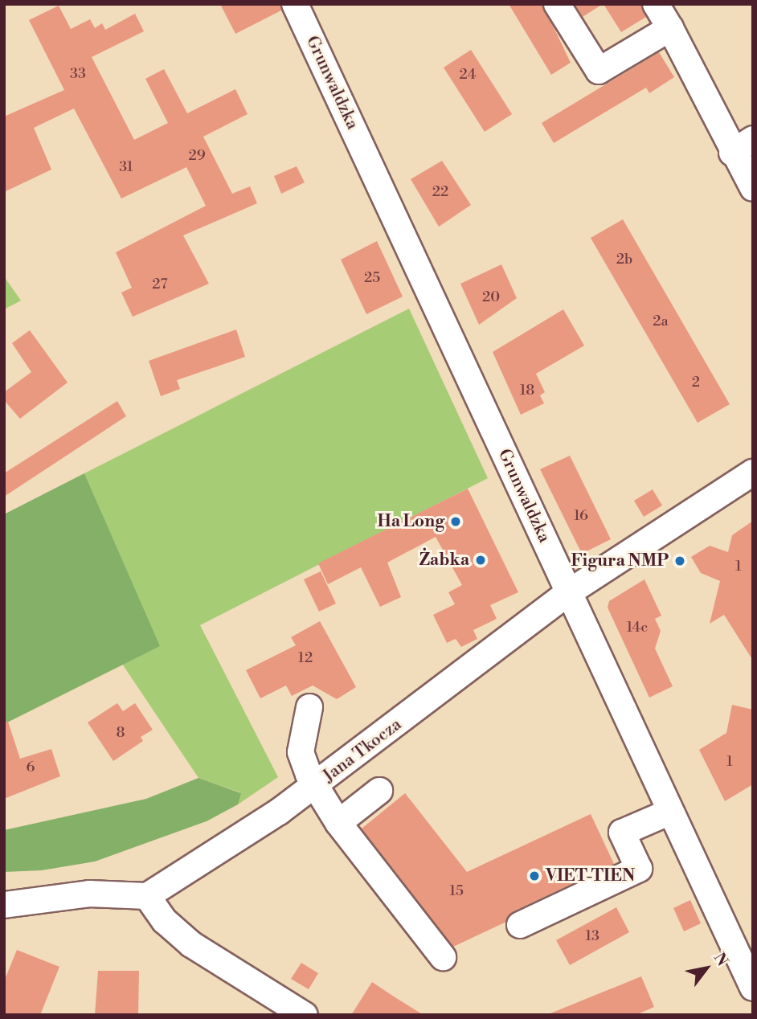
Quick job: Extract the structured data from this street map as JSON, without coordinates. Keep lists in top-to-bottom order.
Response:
{
  "streets": {
    "street": ["Grunwaldzka", "Jana Tkocza"]
  },
  "crossings": [
    ["Grunwaldzka", "Jana Tkocza"]
  ],
  "places": [
    "Ha Long",
    "Żabka",
    "Figura NMP",
    "VIET-TIEN"
  ],
  "house_numbers": [
    "33",
    "24",
    "29",
    "31",
    "22",
    "2b",
    "25",
    "27",
    "20",
    "2a",
    "2",
    "18",
    "16",
    "1",
    "14c",
    "12",
    "8",
    "1",
    "6",
    "15",
    "13"
  ],
  "north": "top right"
}
